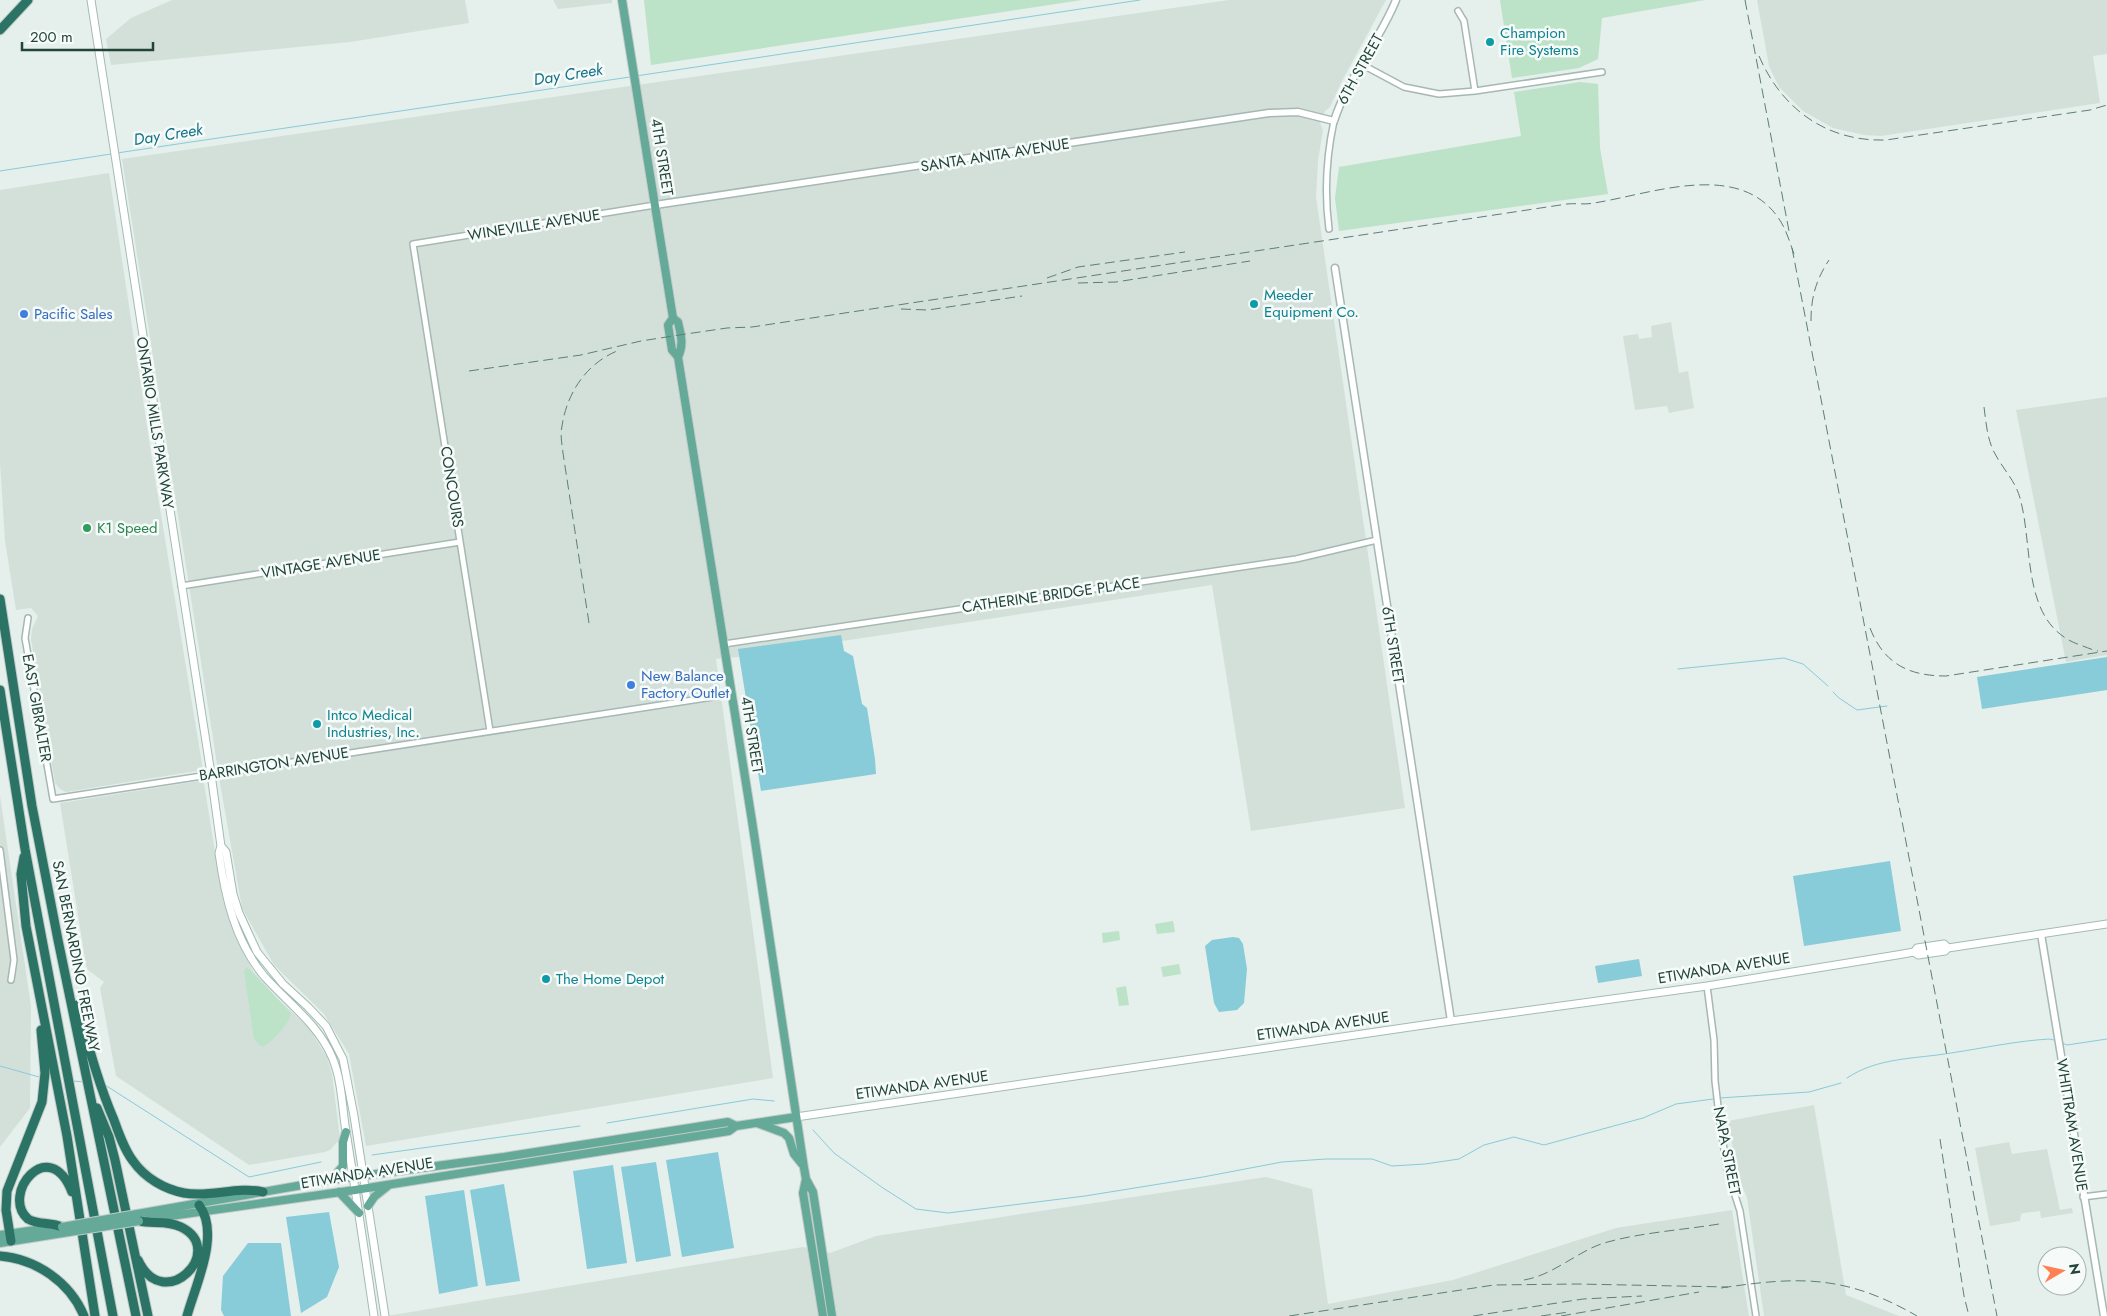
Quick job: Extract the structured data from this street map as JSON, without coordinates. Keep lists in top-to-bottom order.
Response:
{
  "streets": {
    "highway": ["SAN BERNARDINO FREEWAY"],
    "main road": ["4TH STREET", "ONTARIO MILLS PARKWAY", "ETIWANDA AVENUE"],
    "street": [
      "6TH STREET",
      "SANTA ANITA AVENUE",
      "WINEVILLE AVENUE",
      "CONCOURS",
      "VINTAGE AVENUE",
      "CATHERINE BRIDGE PLACE",
      "EAST GIBRALTER",
      "BARRINGTON AVENUE",
      "WHITTRAM AVENUE",
      "NAPA STREET"
    ]
  },
  "crossings": [
    ["6TH STREET", "SANTA ANITA AVENUE"],
    ["6TH STREET", "CATHERINE BRIDGE PLACE"],
    ["6TH STREET", "ETIWANDA AVENUE"],
    ["SANTA ANITA AVENUE", "4TH STREET"],
    ["SANTA ANITA AVENUE", "WINEVILLE AVENUE"],
    ["4TH STREET", "WINEVILLE AVENUE"],
    ["4TH STREET", "CATHERINE BRIDGE PLACE"],
    ["4TH STREET", "BARRINGTON AVENUE"],
    ["4TH STREET", "ETIWANDA AVENUE"],
    ["WINEVILLE AVENUE", "CONCOURS"],
    ["ONTARIO MILLS PARKWAY", "VINTAGE AVENUE"],
    ["ONTARIO MILLS PARKWAY", "BARRINGTON AVENUE"],
    ["ONTARIO MILLS PARKWAY", "ETIWANDA AVENUE"],
    ["CONCOURS", "VINTAGE AVENUE"],
    ["CONCOURS", "BARRINGTON AVENUE"],
    ["EAST GIBRALTER", "BARRINGTON AVENUE"],
    ["ETIWANDA AVENUE", "WHITTRAM AVENUE"],
    ["ETIWANDA AVENUE", "NAPA STREET"]
  ],
  "water": ["Day Creek"],
  "places": [
    "Champion Fire Systems",
    "Meeder Equipment Co.",
    "Pacific Sales",
    "K1 Speed",
    "New Balance Factory Outlet",
    "Intco Medical Industries, Inc.",
    "The Home Depot"
  ],
  "scale_bar": "200 m",
  "north": "right"
}
